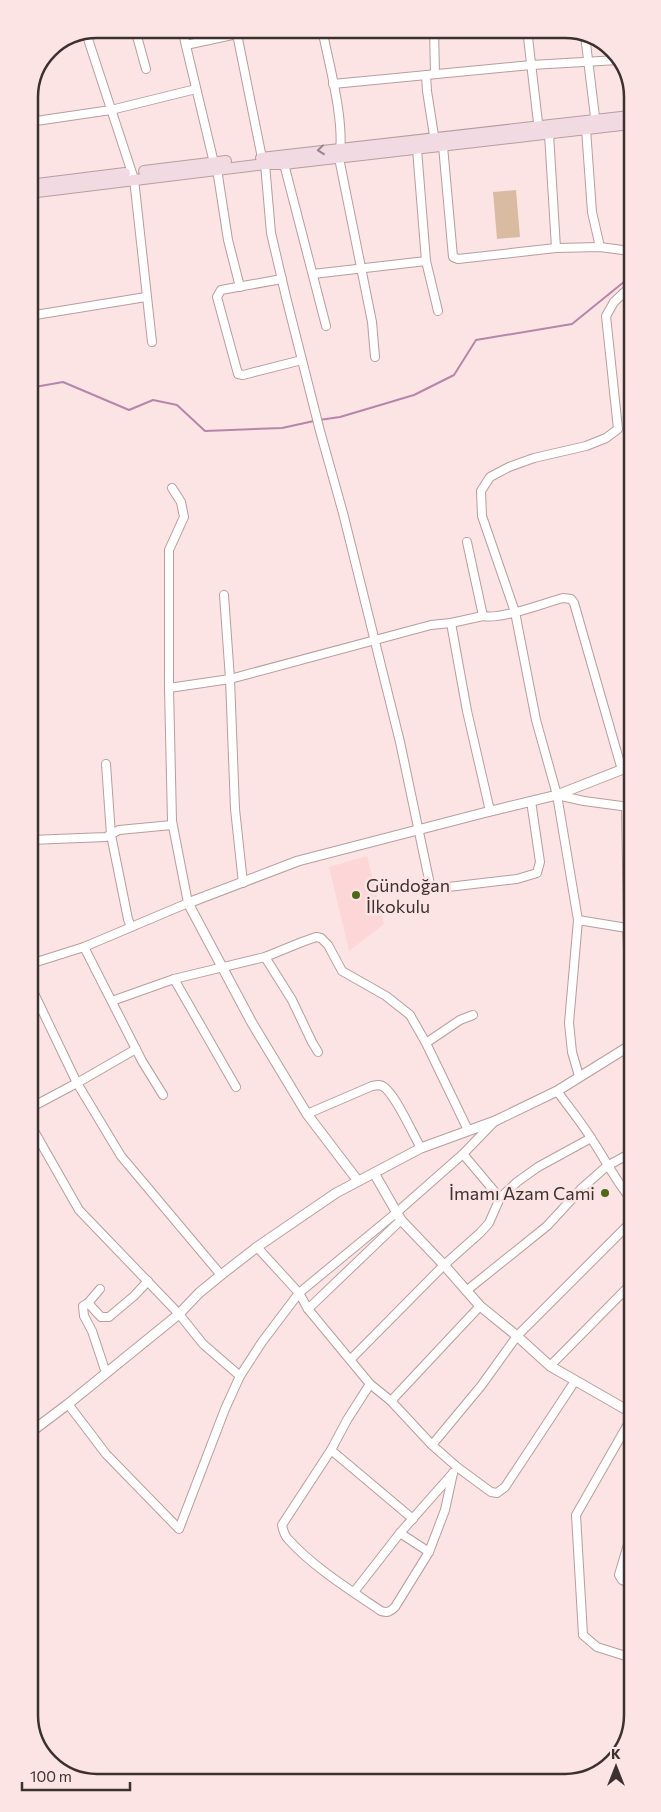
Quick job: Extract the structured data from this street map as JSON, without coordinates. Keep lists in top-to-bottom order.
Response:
{
  "places": ["Gündoğan İlkokulu", "İmamı Azam Cami"],
  "scale_bar": "100 m",
  "north": "top"
}
